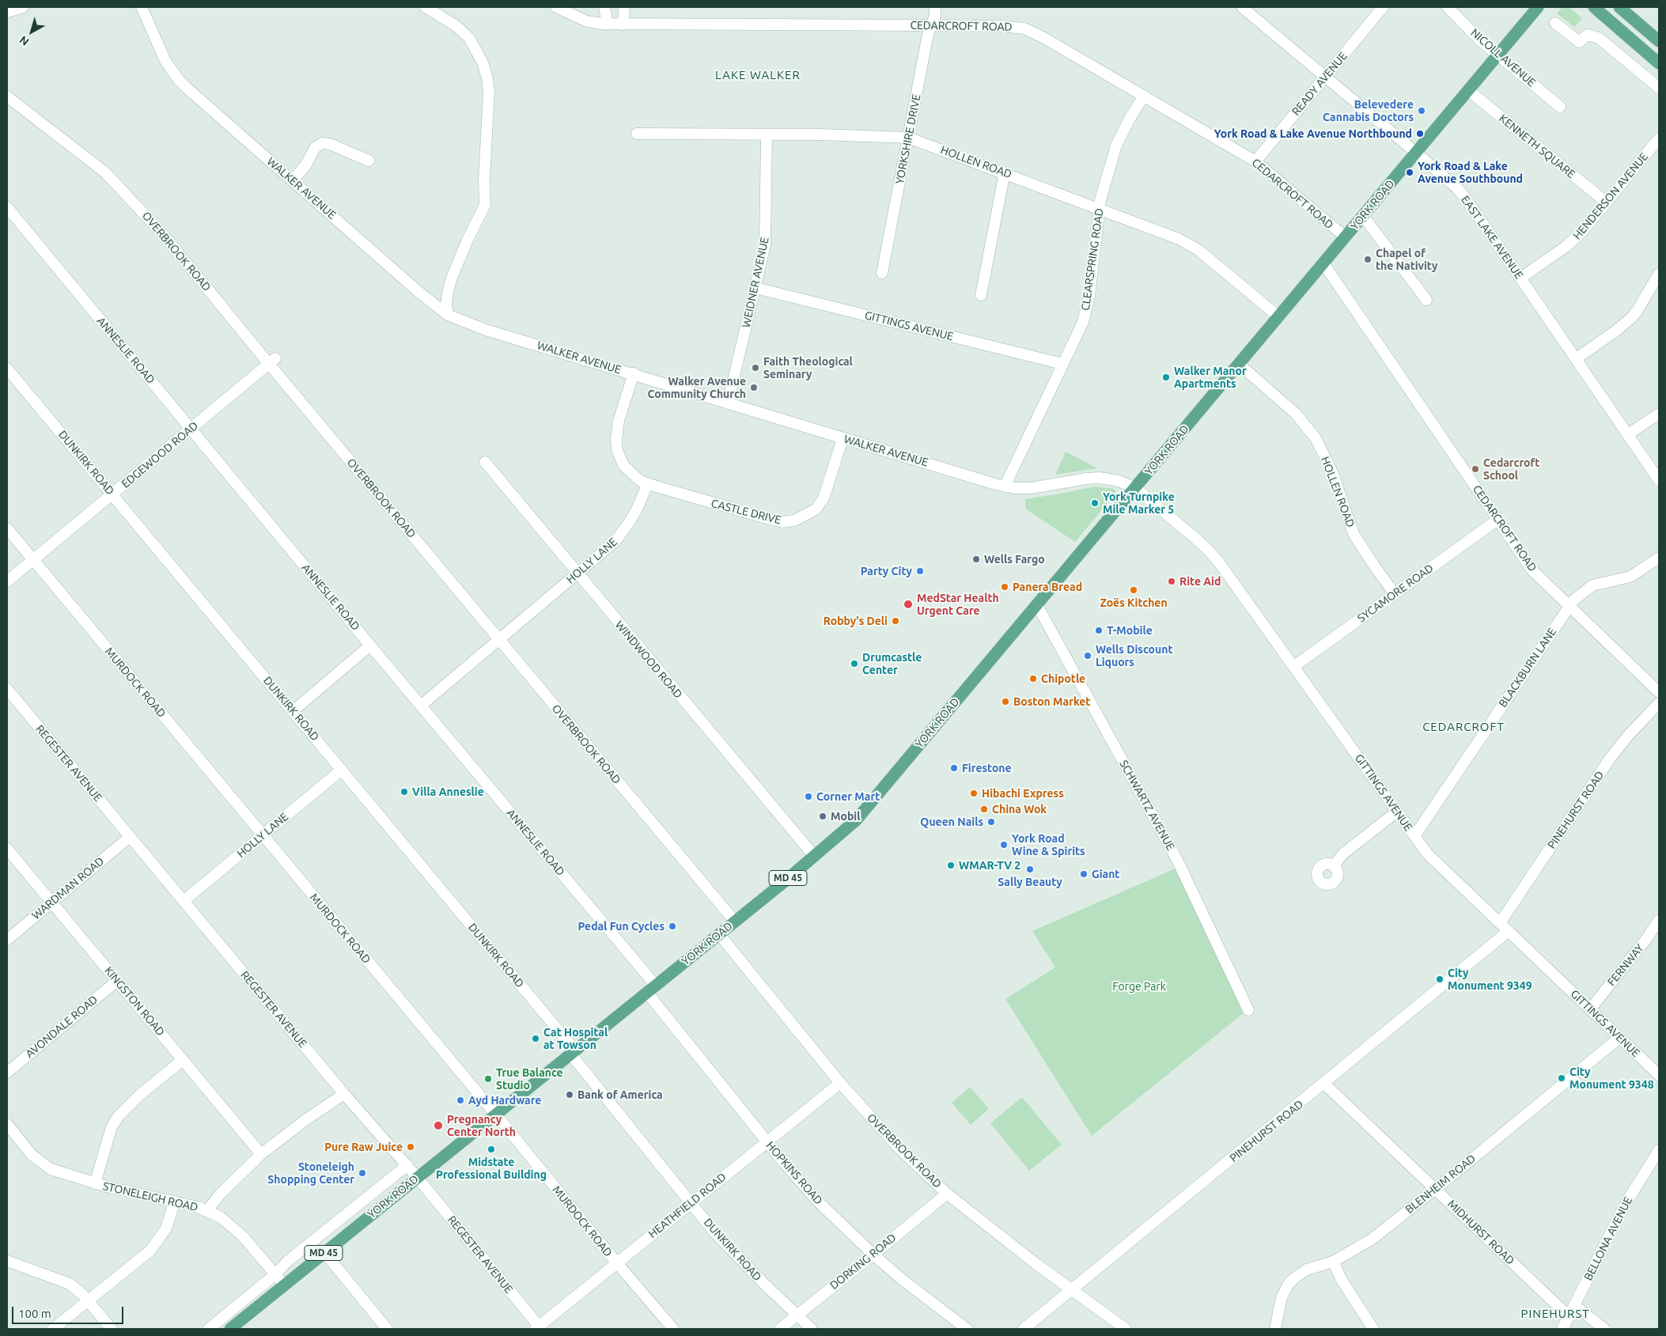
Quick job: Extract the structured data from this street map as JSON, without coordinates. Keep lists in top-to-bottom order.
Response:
{
  "streets": {
    "main road": ["YORK ROAD", "MD 45"],
    "street": [
      "CEDARCROFT ROAD",
      "NICOLL AVENUE",
      "READY AVENUE",
      "YORKSHIRE DRIVE",
      "KENNETH SQUARE",
      "HOLLEN ROAD",
      "WALKER AVENUE",
      "HENDERSON AVENUE",
      "EAST LAKE AVENUE",
      "OVERBROOK ROAD",
      "CLEARSPRING ROAD",
      "WEIDNER AVENUE",
      "GITTINGS AVENUE",
      "ANNESLIE ROAD",
      "EDGEWOOD ROAD",
      "DUNKIRK ROAD",
      "CASTLE DRIVE",
      "HOLLY LANE",
      "SYCAMORE ROAD",
      "WINDWOOD ROAD",
      "BLACKBURN LANE",
      "MURDOCK ROAD",
      "REGESTER AVENUE",
      "SCHWARTZ AVENUE",
      "PINEHURST ROAD",
      "WARDMAN ROAD",
      "FERNWAY",
      "KINGSTON ROAD",
      "AVONDALE ROAD",
      "HOPKINS ROAD",
      "BLENHEIM ROAD",
      "STONELEIGH ROAD",
      "HEATHFIELD ROAD",
      "MIDHURST ROAD",
      "BELLONA AVENUE",
      "DORKING ROAD"
    ]
  },
  "crossings": [
    ["CEDARCROFT ROAD", "READY AVENUE"],
    ["CEDARCROFT ROAD", "YORKSHIRE DRIVE"],
    ["CEDARCROFT ROAD", "YORK ROAD"],
    ["CEDARCROFT ROAD", "CLEARSPRING ROAD"],
    ["CEDARCROFT ROAD", "SYCAMORE ROAD"],
    ["CEDARCROFT ROAD", "BLACKBURN LANE"],
    ["NICOLL AVENUE", "YORK ROAD"],
    ["READY AVENUE", "EAST LAKE AVENUE"],
    ["YORKSHIRE DRIVE", "HOLLEN ROAD"],
    ["KENNETH SQUARE", "HENDERSON AVENUE"],
    ["KENNETH SQUARE", "YORK ROAD"],
    ["HOLLEN ROAD", "YORK ROAD"],
    ["HOLLEN ROAD", "CLEARSPRING ROAD"],
    ["HOLLEN ROAD", "WEIDNER AVENUE"],
    ["HOLLEN ROAD", "SYCAMORE ROAD"],
    ["WALKER AVENUE", "YORK ROAD"],
    ["WALKER AVENUE", "CLEARSPRING ROAD"],
    ["WALKER AVENUE", "WEIDNER AVENUE"],
    ["WALKER AVENUE", "GITTINGS AVENUE"],
    ["WALKER AVENUE", "CASTLE DRIVE"],
    ["HENDERSON AVENUE", "EAST LAKE AVENUE"],
    ["YORK ROAD", "EAST LAKE AVENUE"],
    ["YORK ROAD", "OVERBROOK ROAD"],
    ["YORK ROAD", "GITTINGS AVENUE"],
    ["YORK ROAD", "ANNESLIE ROAD"],
    ["YORK ROAD", "DUNKIRK ROAD"],
    ["YORK ROAD", "WINDWOOD ROAD"],
    ["YORK ROAD", "MURDOCK ROAD"],
    ["YORK ROAD", "REGESTER AVENUE"],
    ["YORK ROAD", "SCHWARTZ AVENUE"],
    ["YORK ROAD", "HOPKINS ROAD"],
    ["YORK ROAD", "STONELEIGH ROAD"],
    ["OVERBROOK ROAD", "EDGEWOOD ROAD"],
    ["OVERBROOK ROAD", "HOLLY LANE"],
    ["OVERBROOK ROAD", "PINEHURST ROAD"],
    ["OVERBROOK ROAD", "HEATHFIELD ROAD"],
    ["OVERBROOK ROAD", "DORKING ROAD"],
    ["CLEARSPRING ROAD", "GITTINGS AVENUE"],
    ["WEIDNER AVENUE", "GITTINGS AVENUE"],
    ["GITTINGS AVENUE", "SYCAMORE ROAD"],
    ["GITTINGS AVENUE", "BLACKBURN LANE"],
    ["GITTINGS AVENUE", "PINEHURST ROAD"],
    ["GITTINGS AVENUE", "FERNWAY"],
    ["GITTINGS AVENUE", "BLENHEIM ROAD"],
    ["ANNESLIE ROAD", "EDGEWOOD ROAD"],
    ["ANNESLIE ROAD", "HOLLY LANE"],
    ["ANNESLIE ROAD", "HOPKINS ROAD"],
    ["EDGEWOOD ROAD", "DUNKIRK ROAD"],
    ["EDGEWOOD ROAD", "MURDOCK ROAD"],
    ["DUNKIRK ROAD", "HOLLY LANE"],
    ["DUNKIRK ROAD", "HEATHFIELD ROAD"],
    ["DUNKIRK ROAD", "DORKING ROAD"],
    ["CASTLE DRIVE", "HOLLY LANE"],
    ["HOLLY LANE", "WINDWOOD ROAD"],
    ["HOLLY LANE", "MURDOCK ROAD"],
    ["HOLLY LANE", "REGESTER AVENUE"],
    ["MURDOCK ROAD", "HEATHFIELD ROAD"],
    ["REGESTER AVENUE", "WARDMAN ROAD"],
    ["REGESTER AVENUE", "HEATHFIELD ROAD"],
    ["PINEHURST ROAD", "MIDHURST ROAD"],
    ["WARDMAN ROAD", "KINGSTON ROAD"],
    ["KINGSTON ROAD", "AVONDALE ROAD"],
    ["HOPKINS ROAD", "HEATHFIELD ROAD"],
    ["HOPKINS ROAD", "DORKING ROAD"],
    ["BLENHEIM ROAD", "MIDHURST ROAD"],
    ["MIDHURST ROAD", "BELLONA AVENUE"]
  ],
  "districts": ["LAKE WALKER", "CEDARCROFT", "PINEHURST"],
  "parks": ["Forge Park"],
  "places": [
    "Belevedere Cannabis Doctors",
    "York Road & Lake Avenue Northbound",
    "York Road & Lake Avenue Southbound",
    "Chapel of the Nativity",
    "Faith Theological Seminary",
    "Walker Manor Apartments",
    "Walker Avenue Community Church",
    "Cedarcroft School",
    "York Turnpike Mile Marker 5",
    "Wells Fargo",
    "Party City",
    "Rite Aid",
    "Panera Bread",
    "Zoës Kitchen",
    "MedStar Health Urgent Care",
    "Robby's Deli",
    "T-Mobile",
    "Wells Discount Liquors",
    "Drumcastle Center",
    "Chipotle",
    "Boston Market",
    "Firestone",
    "Villa Anneslie",
    "Hibachi Express",
    "Corner Mart",
    "China Wok",
    "Mobil",
    "Queen Nails",
    "York Road Wine & Spirits",
    "WMAR-TV 2",
    "Sally Beauty",
    "Giant",
    "Pedal Fun Cycles",
    "City Monument 9349",
    "Cat Hospital at Towson",
    "City Monument 9348",
    "True Balance Studio",
    "Bank of America",
    "Ayd Hardware",
    "Pregnancy Center North",
    "Pure Raw Juice",
    "Midstate Professional Building",
    "Stoneleigh Shopping Center"
  ],
  "scale_bar": "100 m",
  "north": "bottom left"
}
